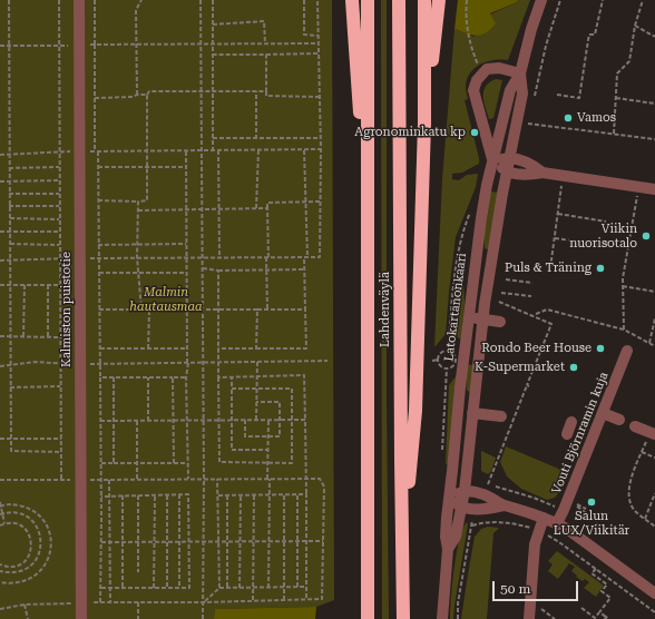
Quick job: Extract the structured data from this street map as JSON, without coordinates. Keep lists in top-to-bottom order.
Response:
{
  "streets": {
    "highway": ["Lahdenväylä"],
    "street": ["Latokartanonkaari", "Kalmiston puistotie", "Vouti Björnramin kuja"]
  },
  "parks": ["Malmin hautausmaa"],
  "places": [
    "Vamos",
    "Agronominkatu kp",
    "Viikin nuorisotalo",
    "Puls & Träning",
    "Rondo Beer House",
    "K-Supermarket",
    "Salun LUX/Viikitär"
  ],
  "scale_bar": "50 m"
}
